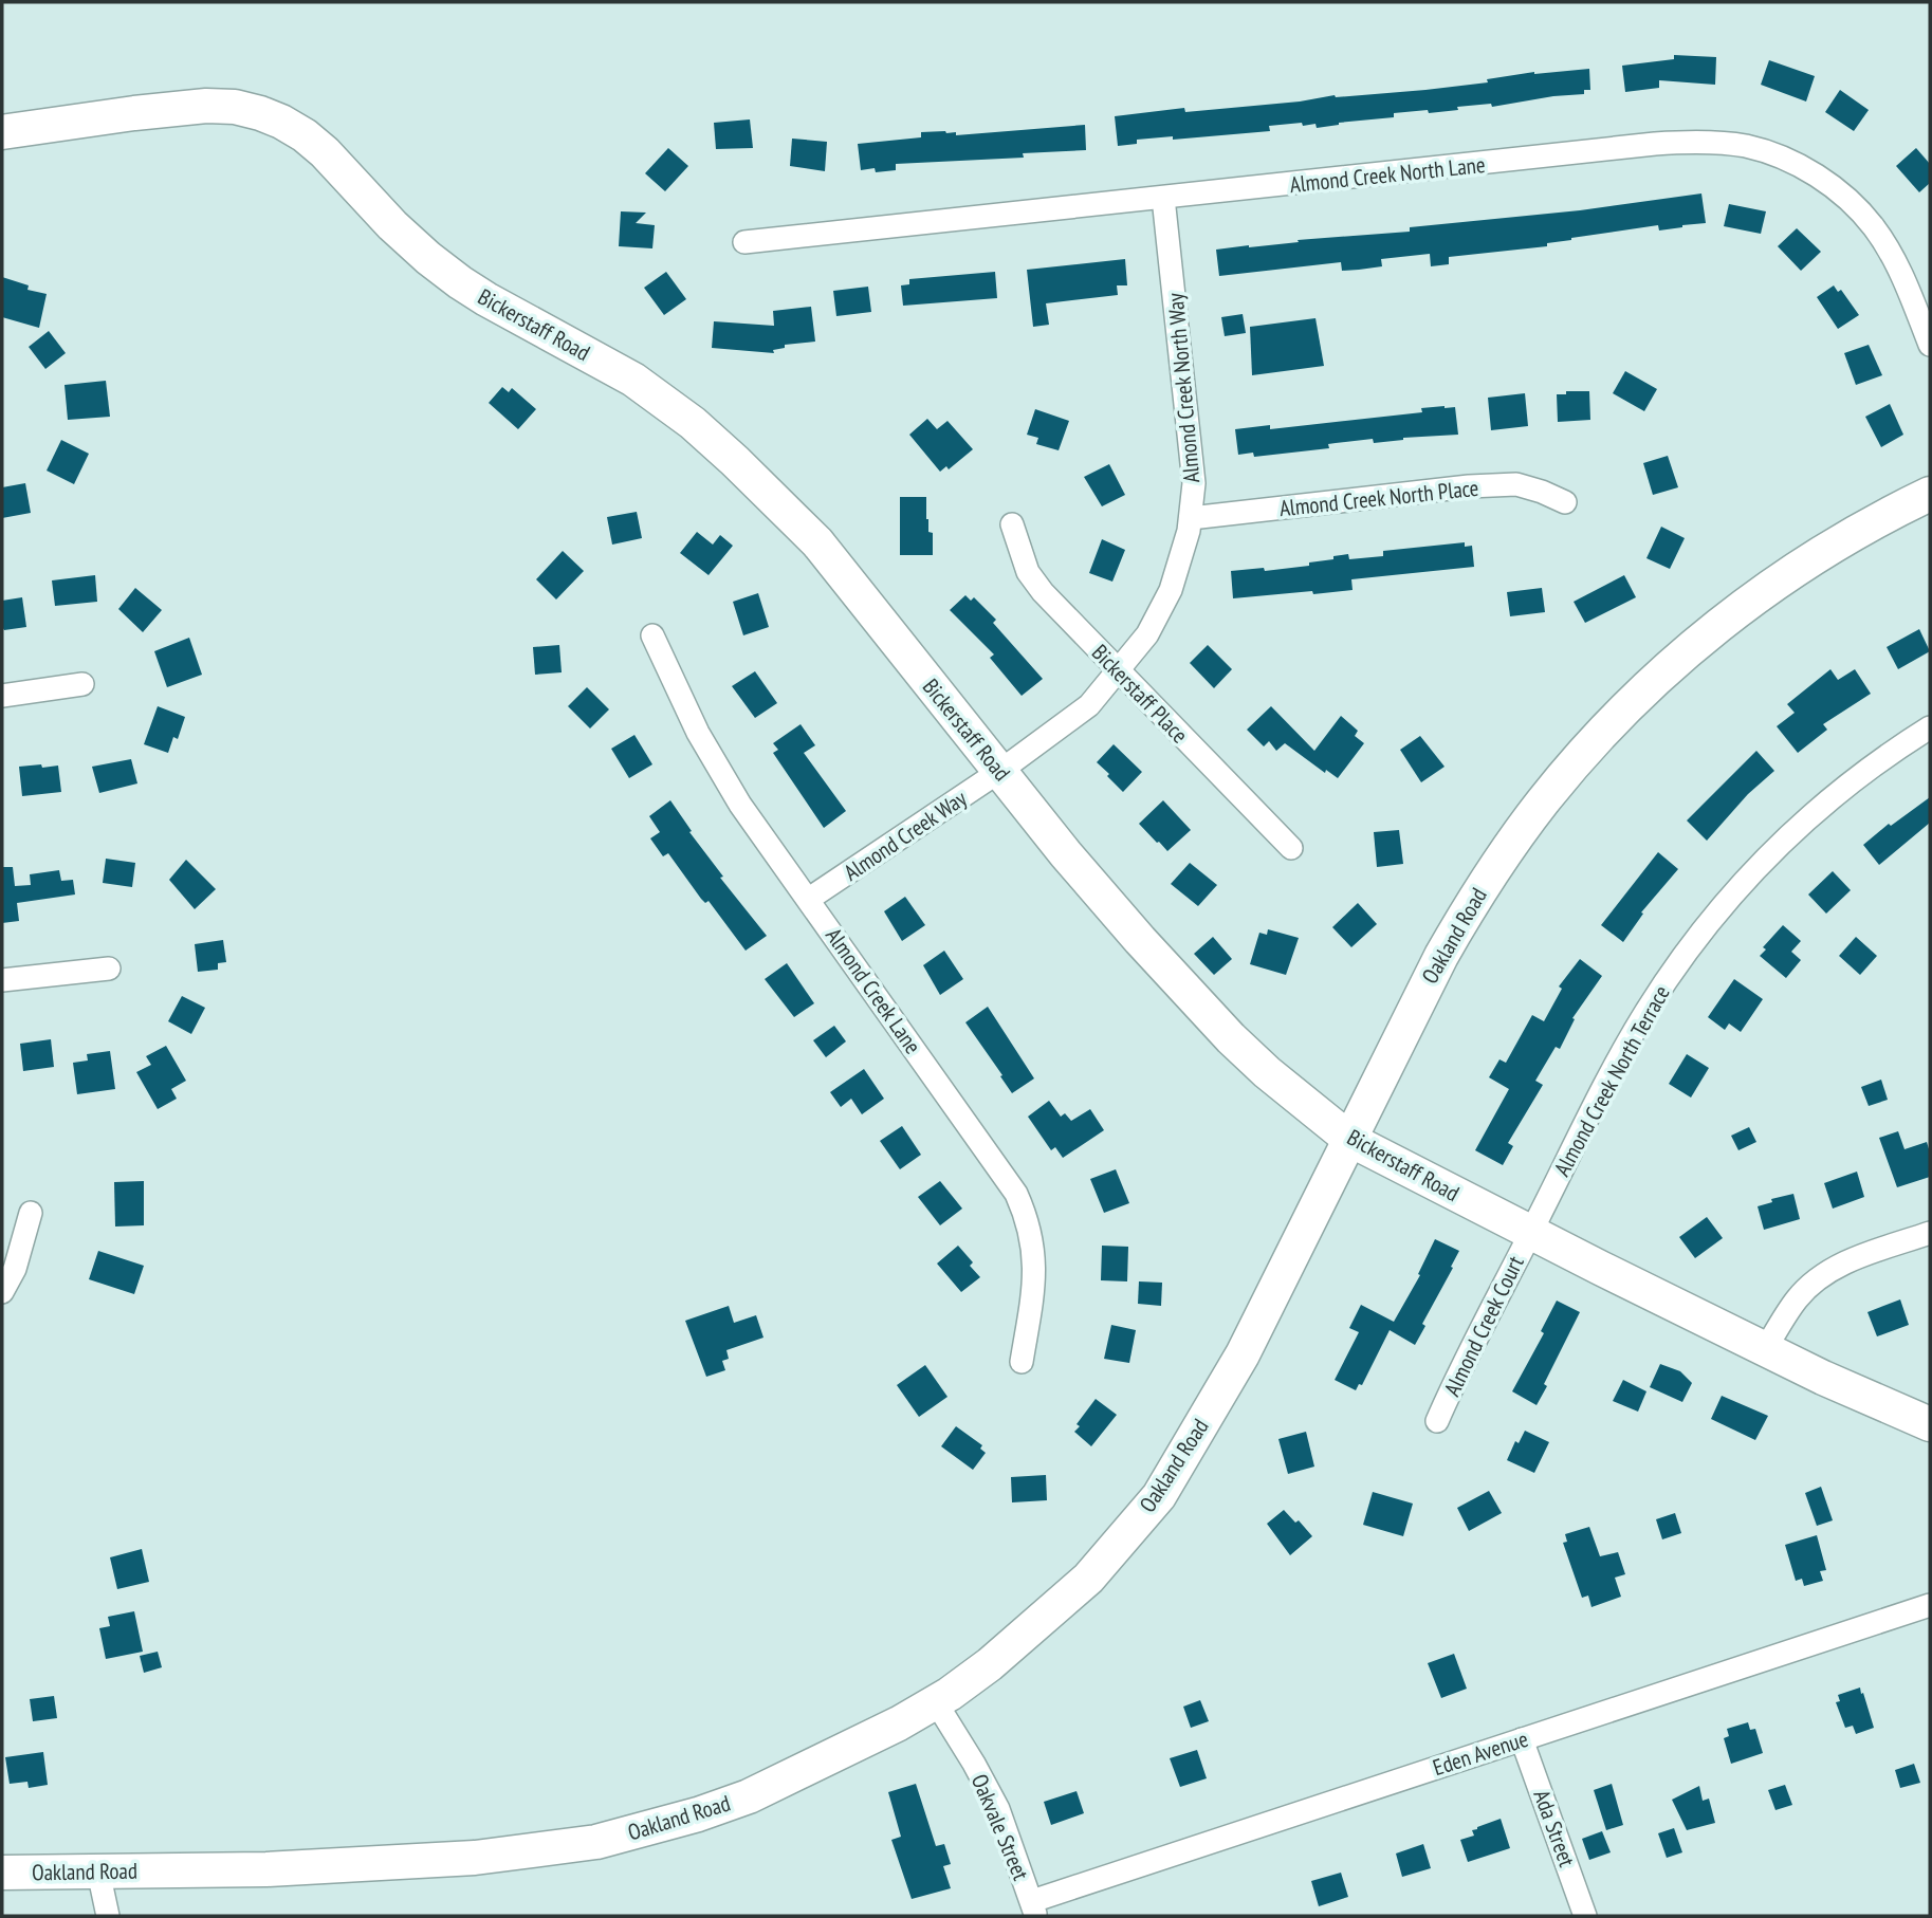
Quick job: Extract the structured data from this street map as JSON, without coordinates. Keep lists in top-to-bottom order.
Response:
{
  "streets": {
    "street": [
      "Almond Creek North Lane",
      "Bickerstaff Road",
      "Almond Creek North Way",
      "Almond Creek North Place",
      "Bickerstaff Place",
      "Almond Creek Way",
      "Oakland Road",
      "Almond Creek Lane",
      "Almond Creek North Terrace",
      "Almond Creek Court",
      "Eden Avenue",
      "Oakvale Street",
      "Ada Street"
    ]
  },
  "crossings": [
    ["Almond Creek North Lane", "Almond Creek North Way"],
    ["Bickerstaff Road", "Almond Creek North Way"],
    ["Bickerstaff Road", "Almond Creek Way"],
    ["Bickerstaff Road", "Oakland Road"],
    ["Bickerstaff Road", "Almond Creek North Terrace"],
    ["Bickerstaff Road", "Almond Creek Court"],
    ["Almond Creek North Way", "Almond Creek North Place"],
    ["Almond Creek North Way", "Bickerstaff Place"],
    ["Almond Creek North Way", "Almond Creek Way"],
    ["Almond Creek Way", "Almond Creek Lane"],
    ["Oakland Road", "Oakvale Street"],
    ["Almond Creek North Terrace", "Almond Creek Court"],
    ["Eden Avenue", "Oakvale Street"],
    ["Eden Avenue", "Ada Street"]
  ]
}
